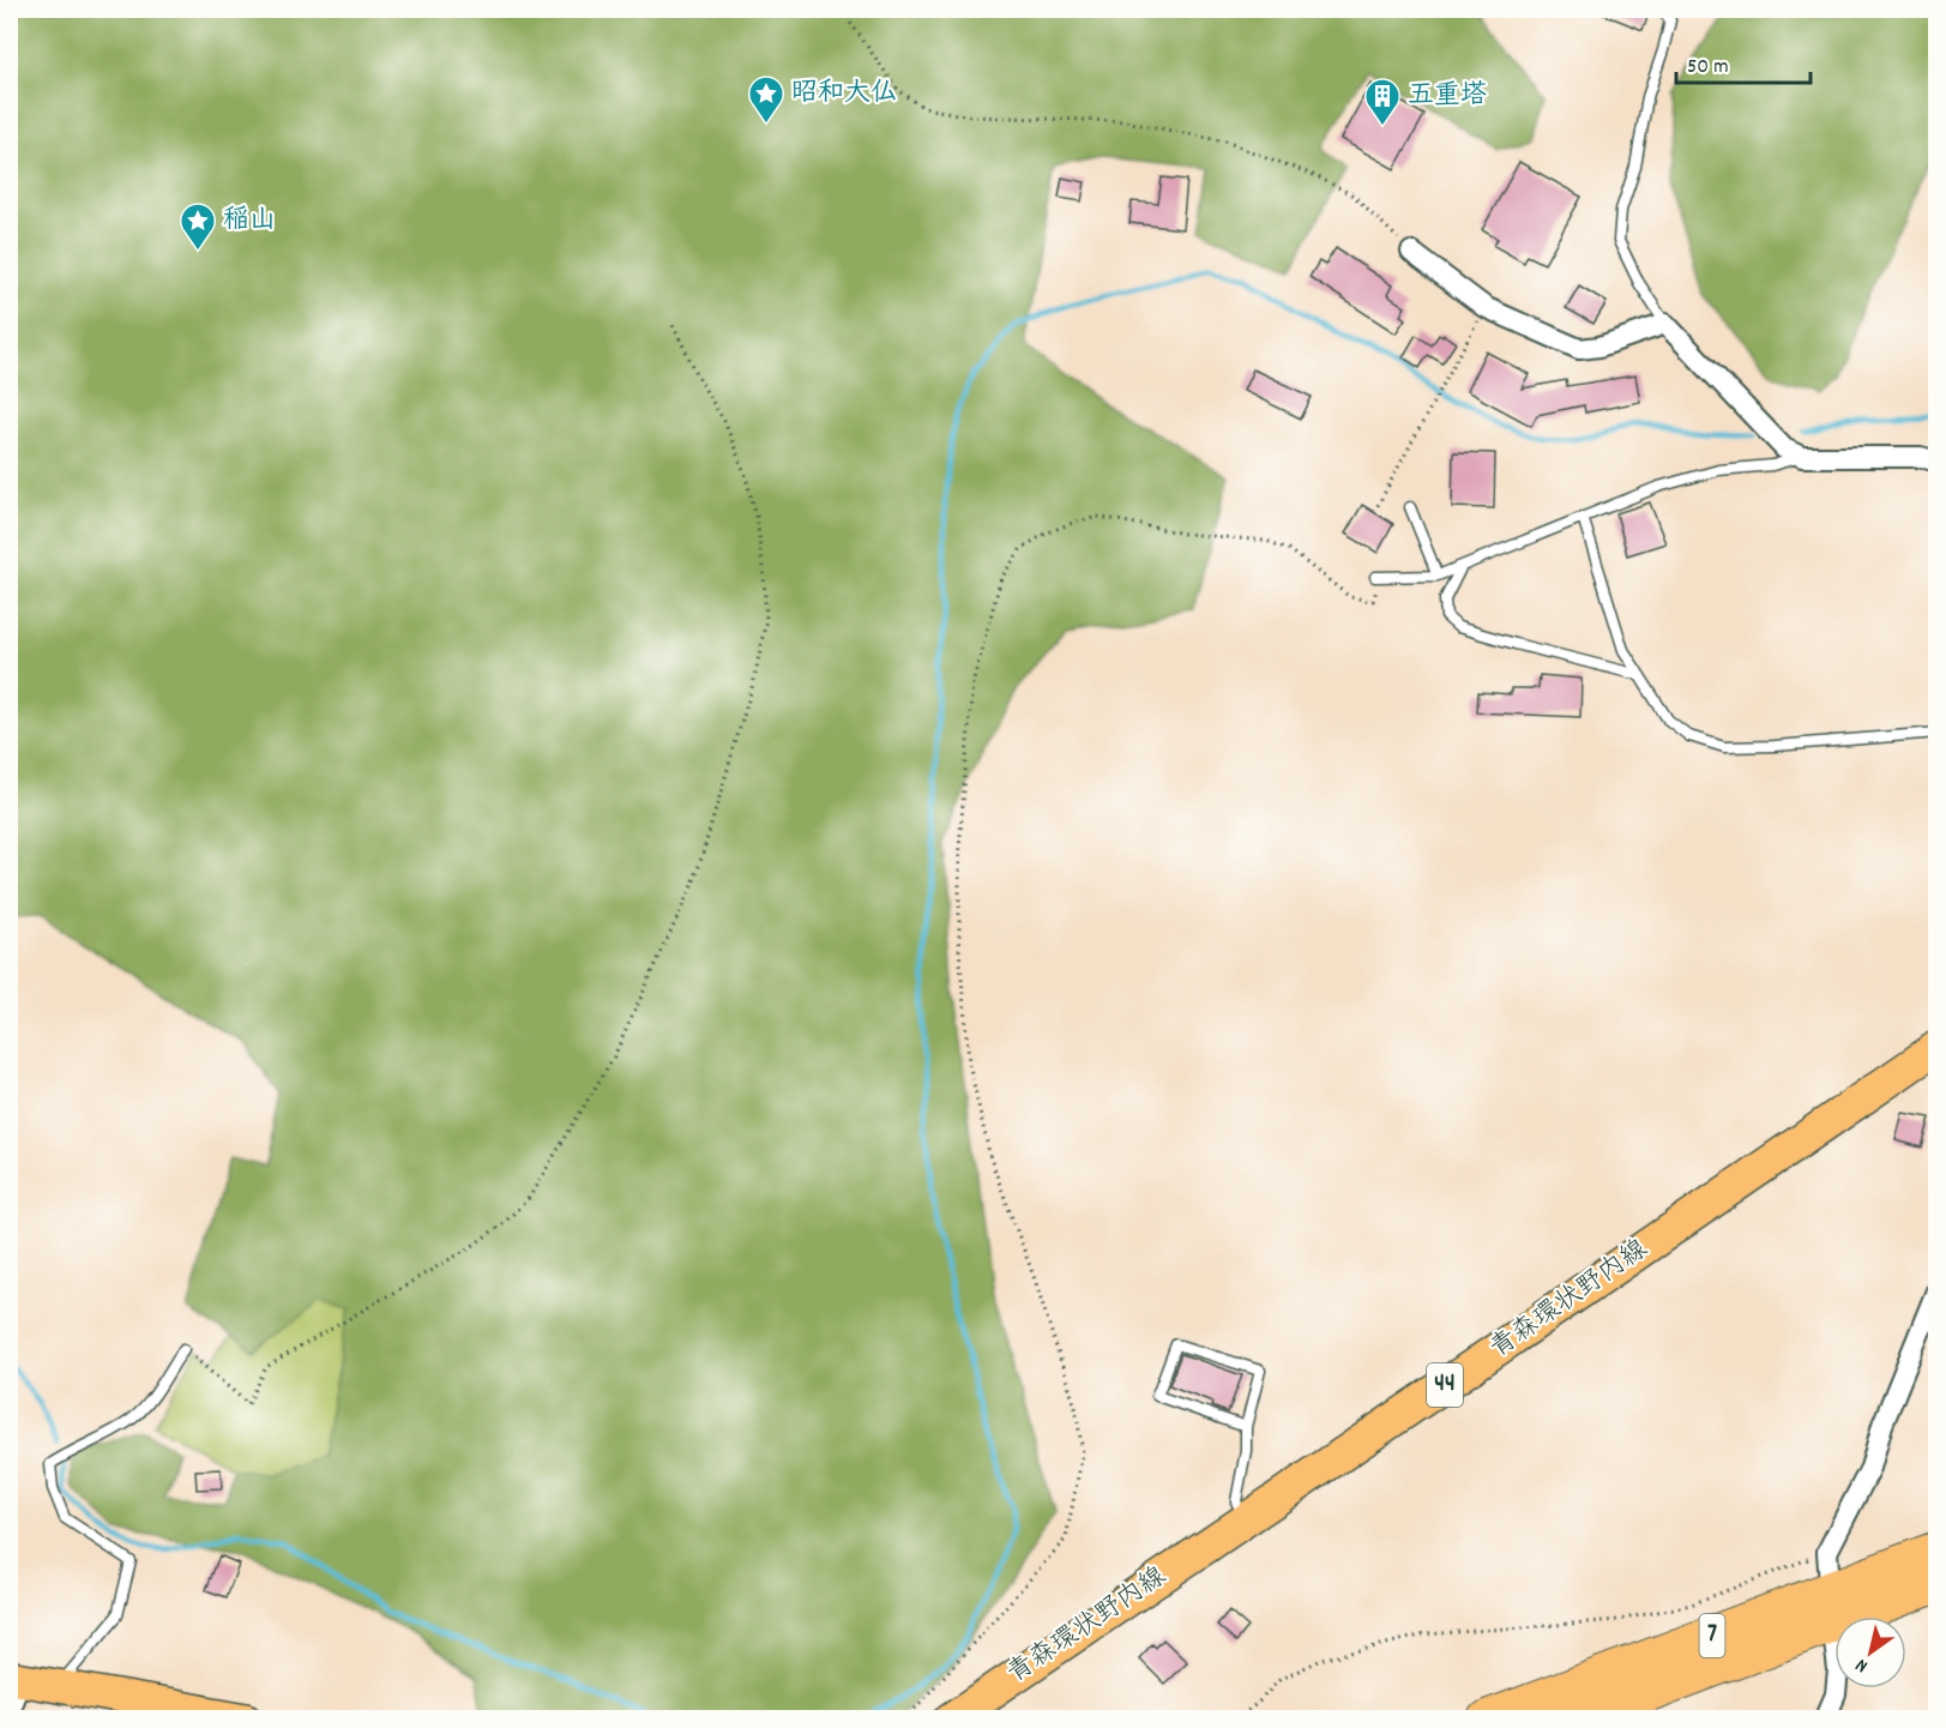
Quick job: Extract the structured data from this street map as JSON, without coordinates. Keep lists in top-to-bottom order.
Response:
{
  "streets": {
    "highway": ["7"],
    "main road": ["青森環状野内線", "44"]
  },
  "places": {
    "place": ["昭和大仏", "稲山"],
    "building": ["五重塔"]
  },
  "scale_bar": "50 m",
  "north": "bottom left"
}
